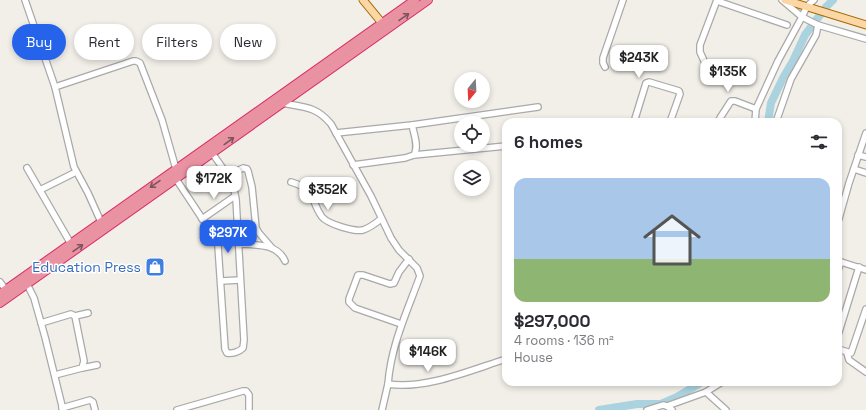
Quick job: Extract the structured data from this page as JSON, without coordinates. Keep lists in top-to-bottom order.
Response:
{
  "places": {
    "shop": ["Education Press"]
  },
  "north": "bottom",
  "page": {
    "chip": [
      "Buy",
      "Rent",
      "Filters",
      "New"
    ],
    "price": [
      "$243K",
      "$135K",
      "$172K",
      "$352K",
      "$297K",
      "$146K"
    ],
    "heading": "6 homes",
    "list": [
      {
        "name": "$297,000",
        "note": "4 rooms · 136 m² · House"
      }
    ]
  }
}
